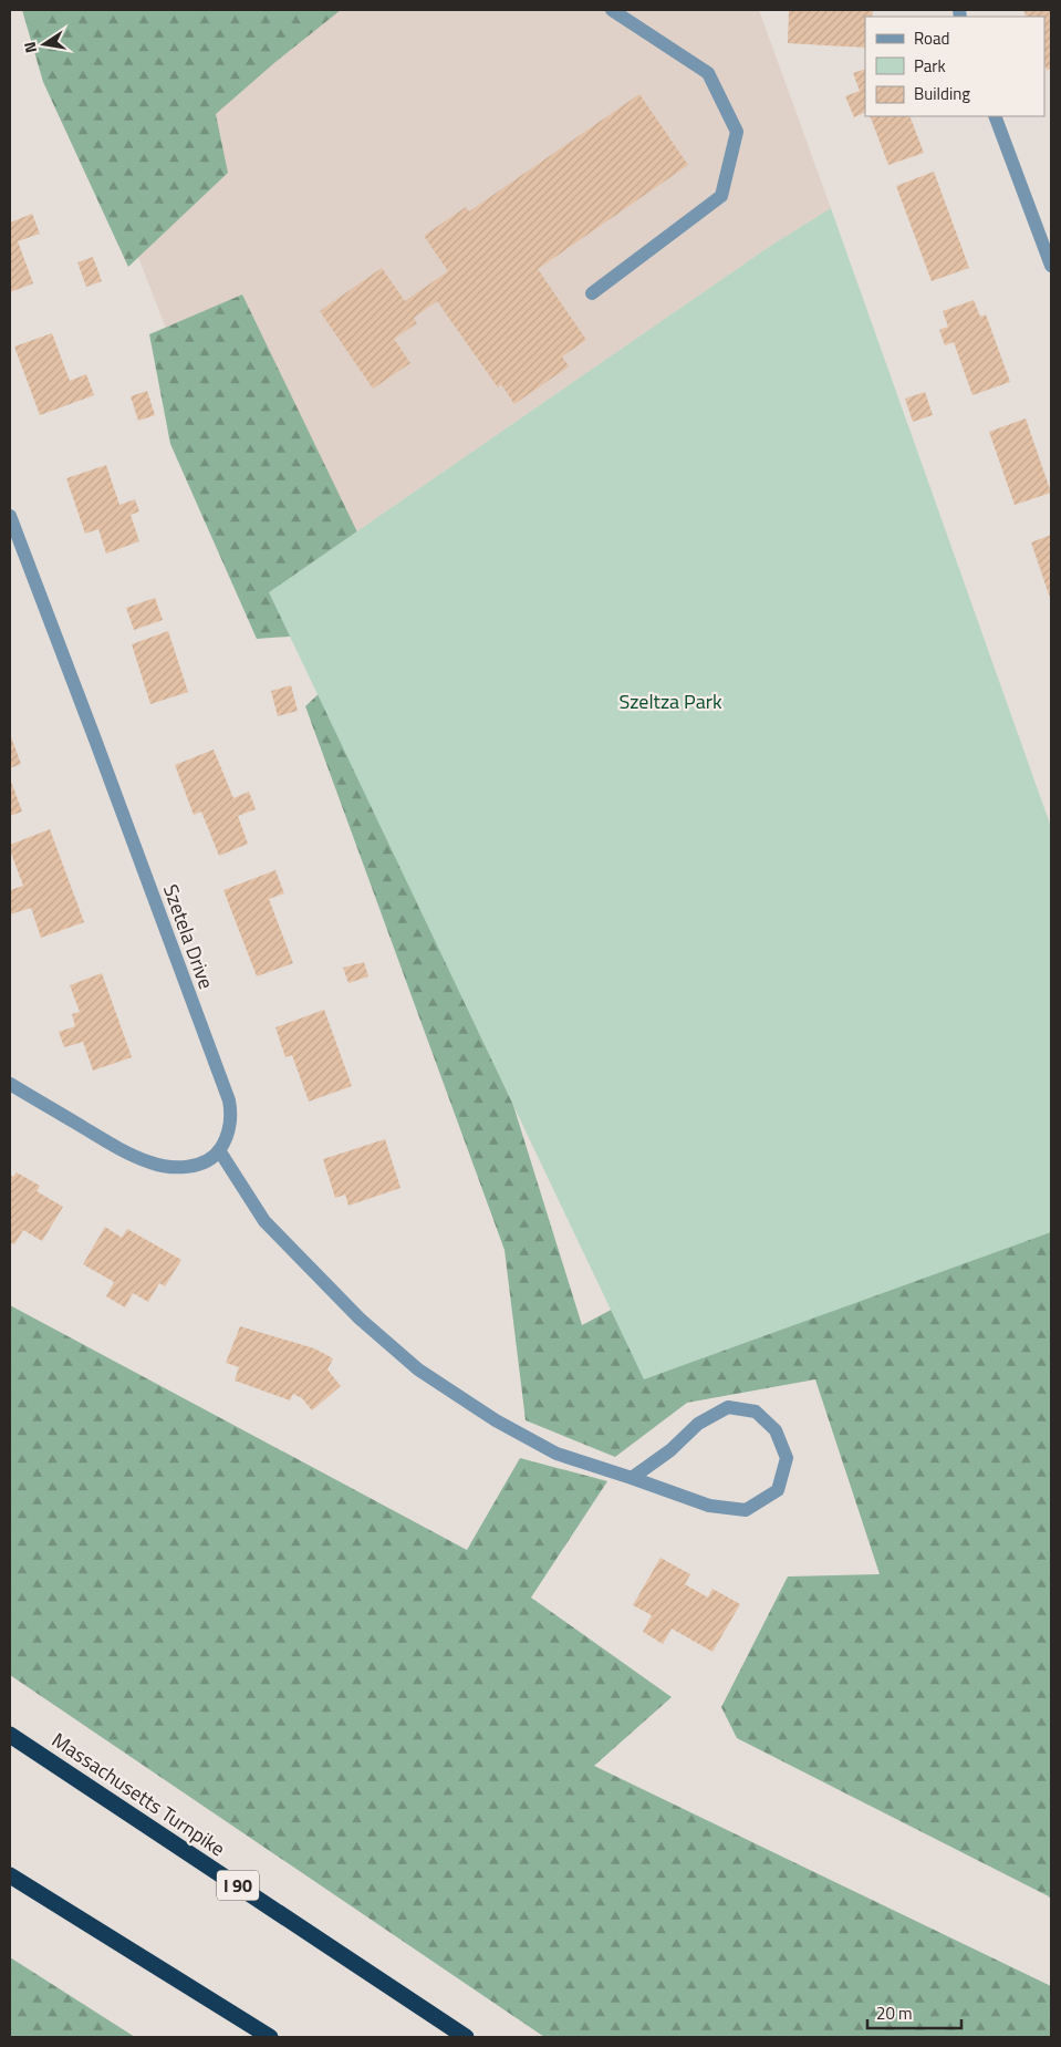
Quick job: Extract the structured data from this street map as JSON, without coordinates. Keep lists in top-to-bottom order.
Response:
{
  "streets": {
    "highway": ["Massachusetts Turnpike", "I 90"],
    "street": ["Szetela Drive"]
  },
  "parks": ["Szeltza Park"],
  "legend": ["Road", "Park", "Building"],
  "scale_bar": "20 m",
  "north": "left"
}
